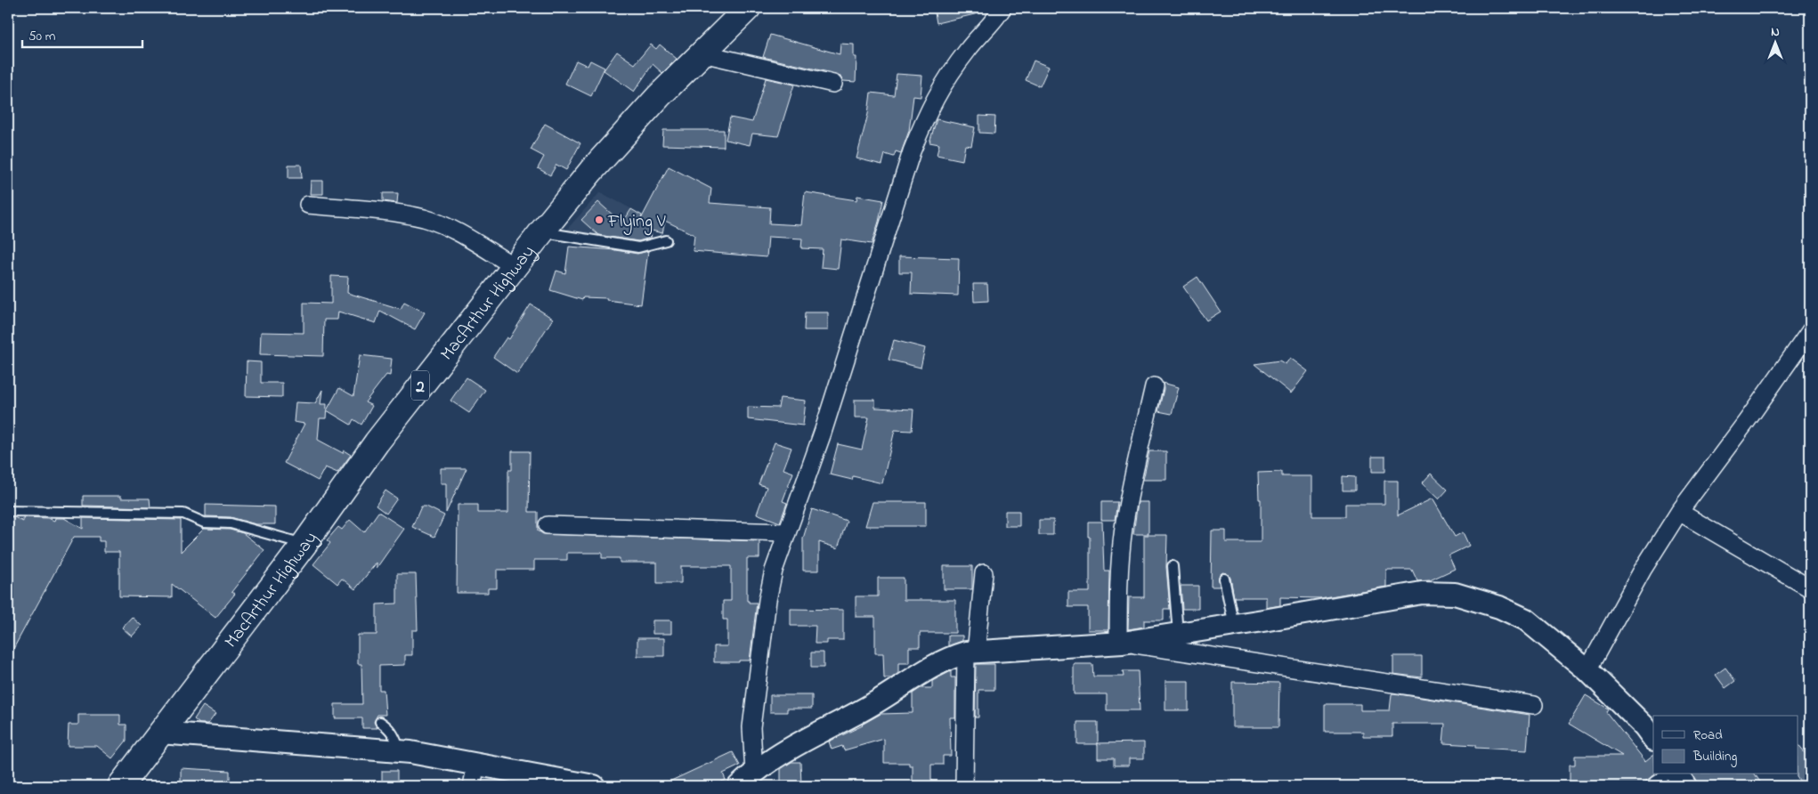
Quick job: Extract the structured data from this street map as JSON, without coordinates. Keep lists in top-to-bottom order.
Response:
{
  "streets": {
    "highway": ["MacArthur Highway", "2"]
  },
  "places": ["Flying V"],
  "legend": ["Road", "Building"],
  "scale_bar": "50 m",
  "north": "top"
}
